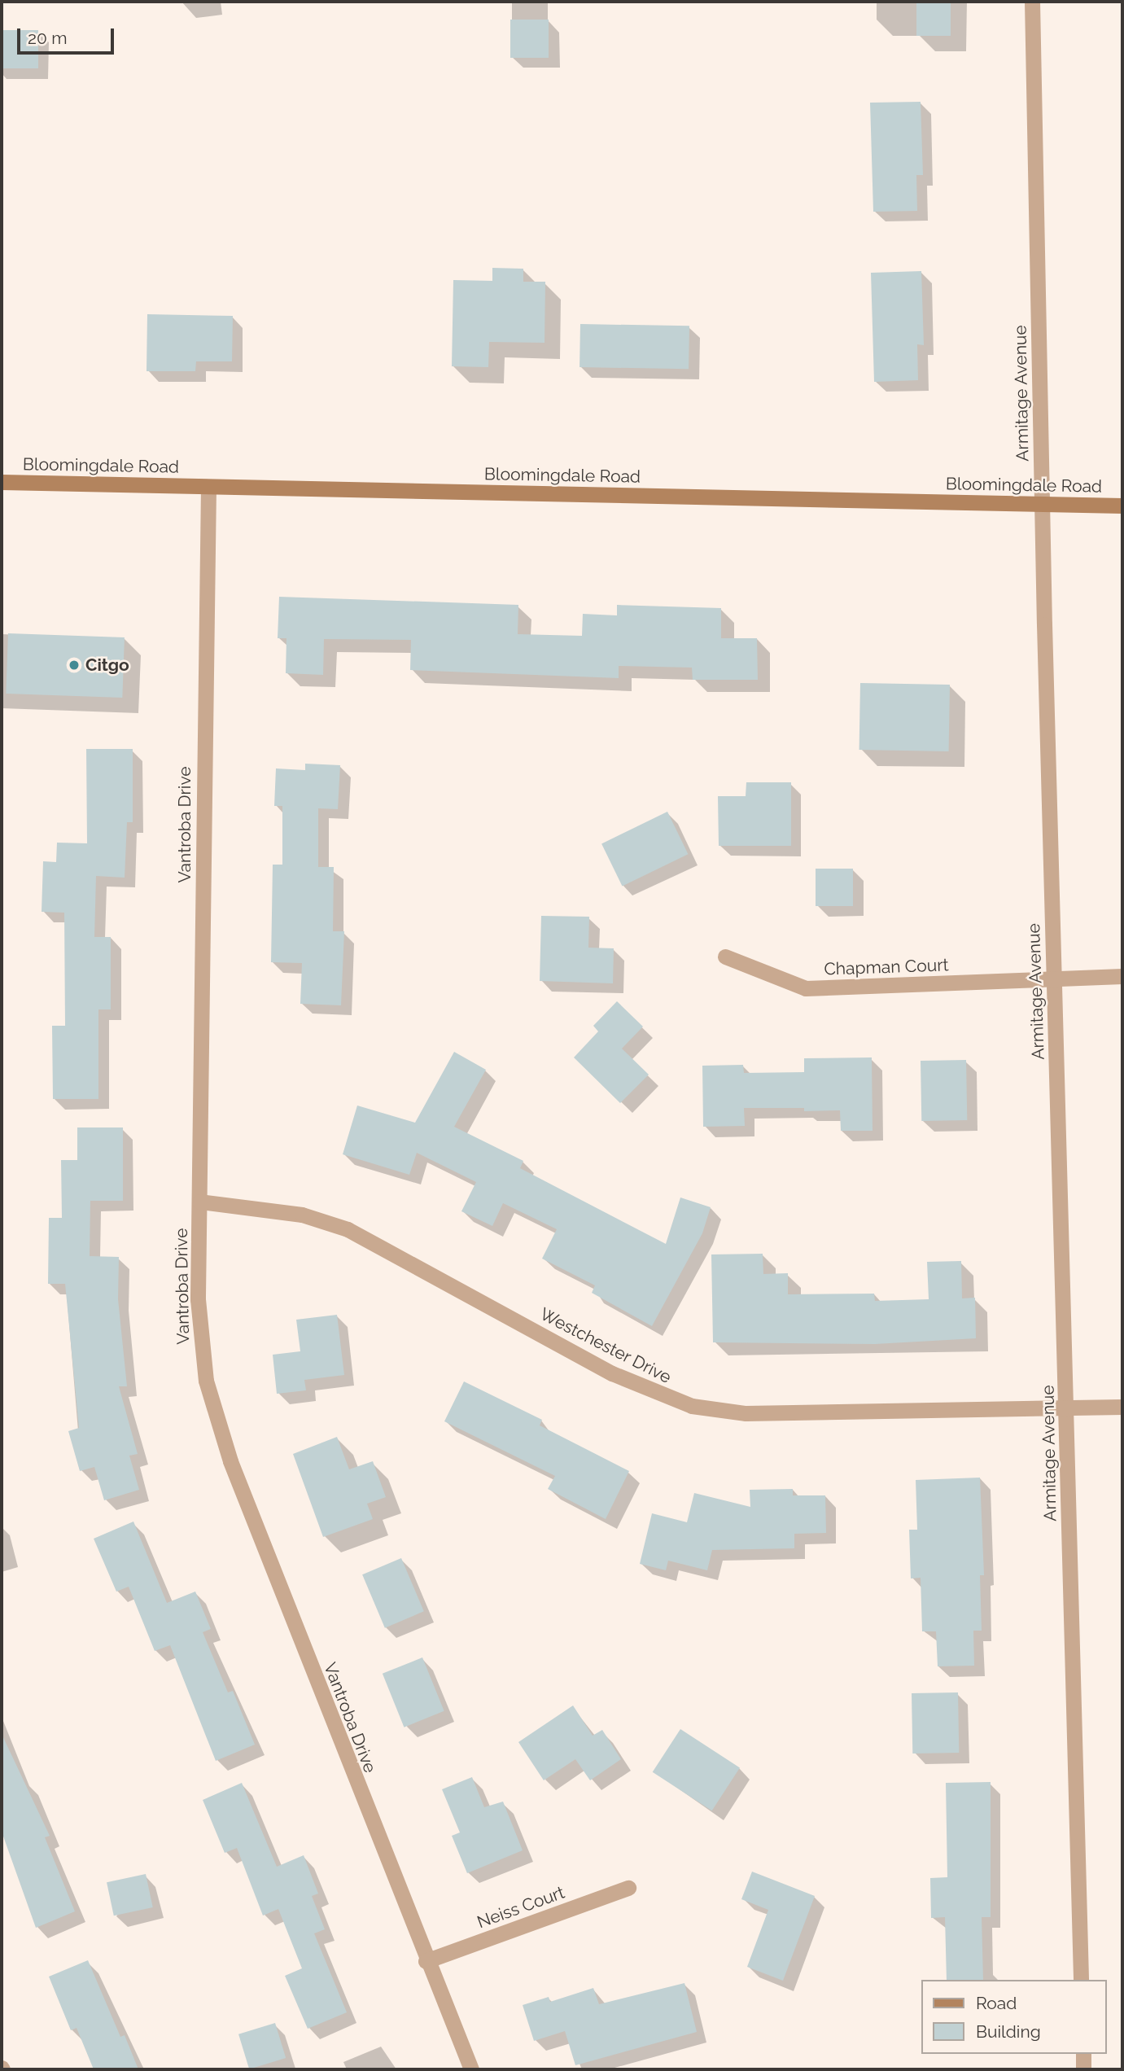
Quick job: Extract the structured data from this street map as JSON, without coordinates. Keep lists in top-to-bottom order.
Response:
{
  "streets": {
    "main road": ["Bloomingdale Road"],
    "street": [
      "Armitage Avenue",
      "Vantroba Drive",
      "Chapman Court",
      "Westchester Drive",
      "Neiss Court"
    ]
  },
  "crossings": [
    ["Armitage Avenue", "Bloomingdale Road"],
    ["Armitage Avenue", "Chapman Court"],
    ["Armitage Avenue", "Westchester Drive"],
    ["Bloomingdale Road", "Vantroba Drive"],
    ["Vantroba Drive", "Westchester Drive"],
    ["Vantroba Drive", "Neiss Court"]
  ],
  "places": ["Citgo"],
  "legend": ["Road", "Building"],
  "scale_bar": "20 m"
}
